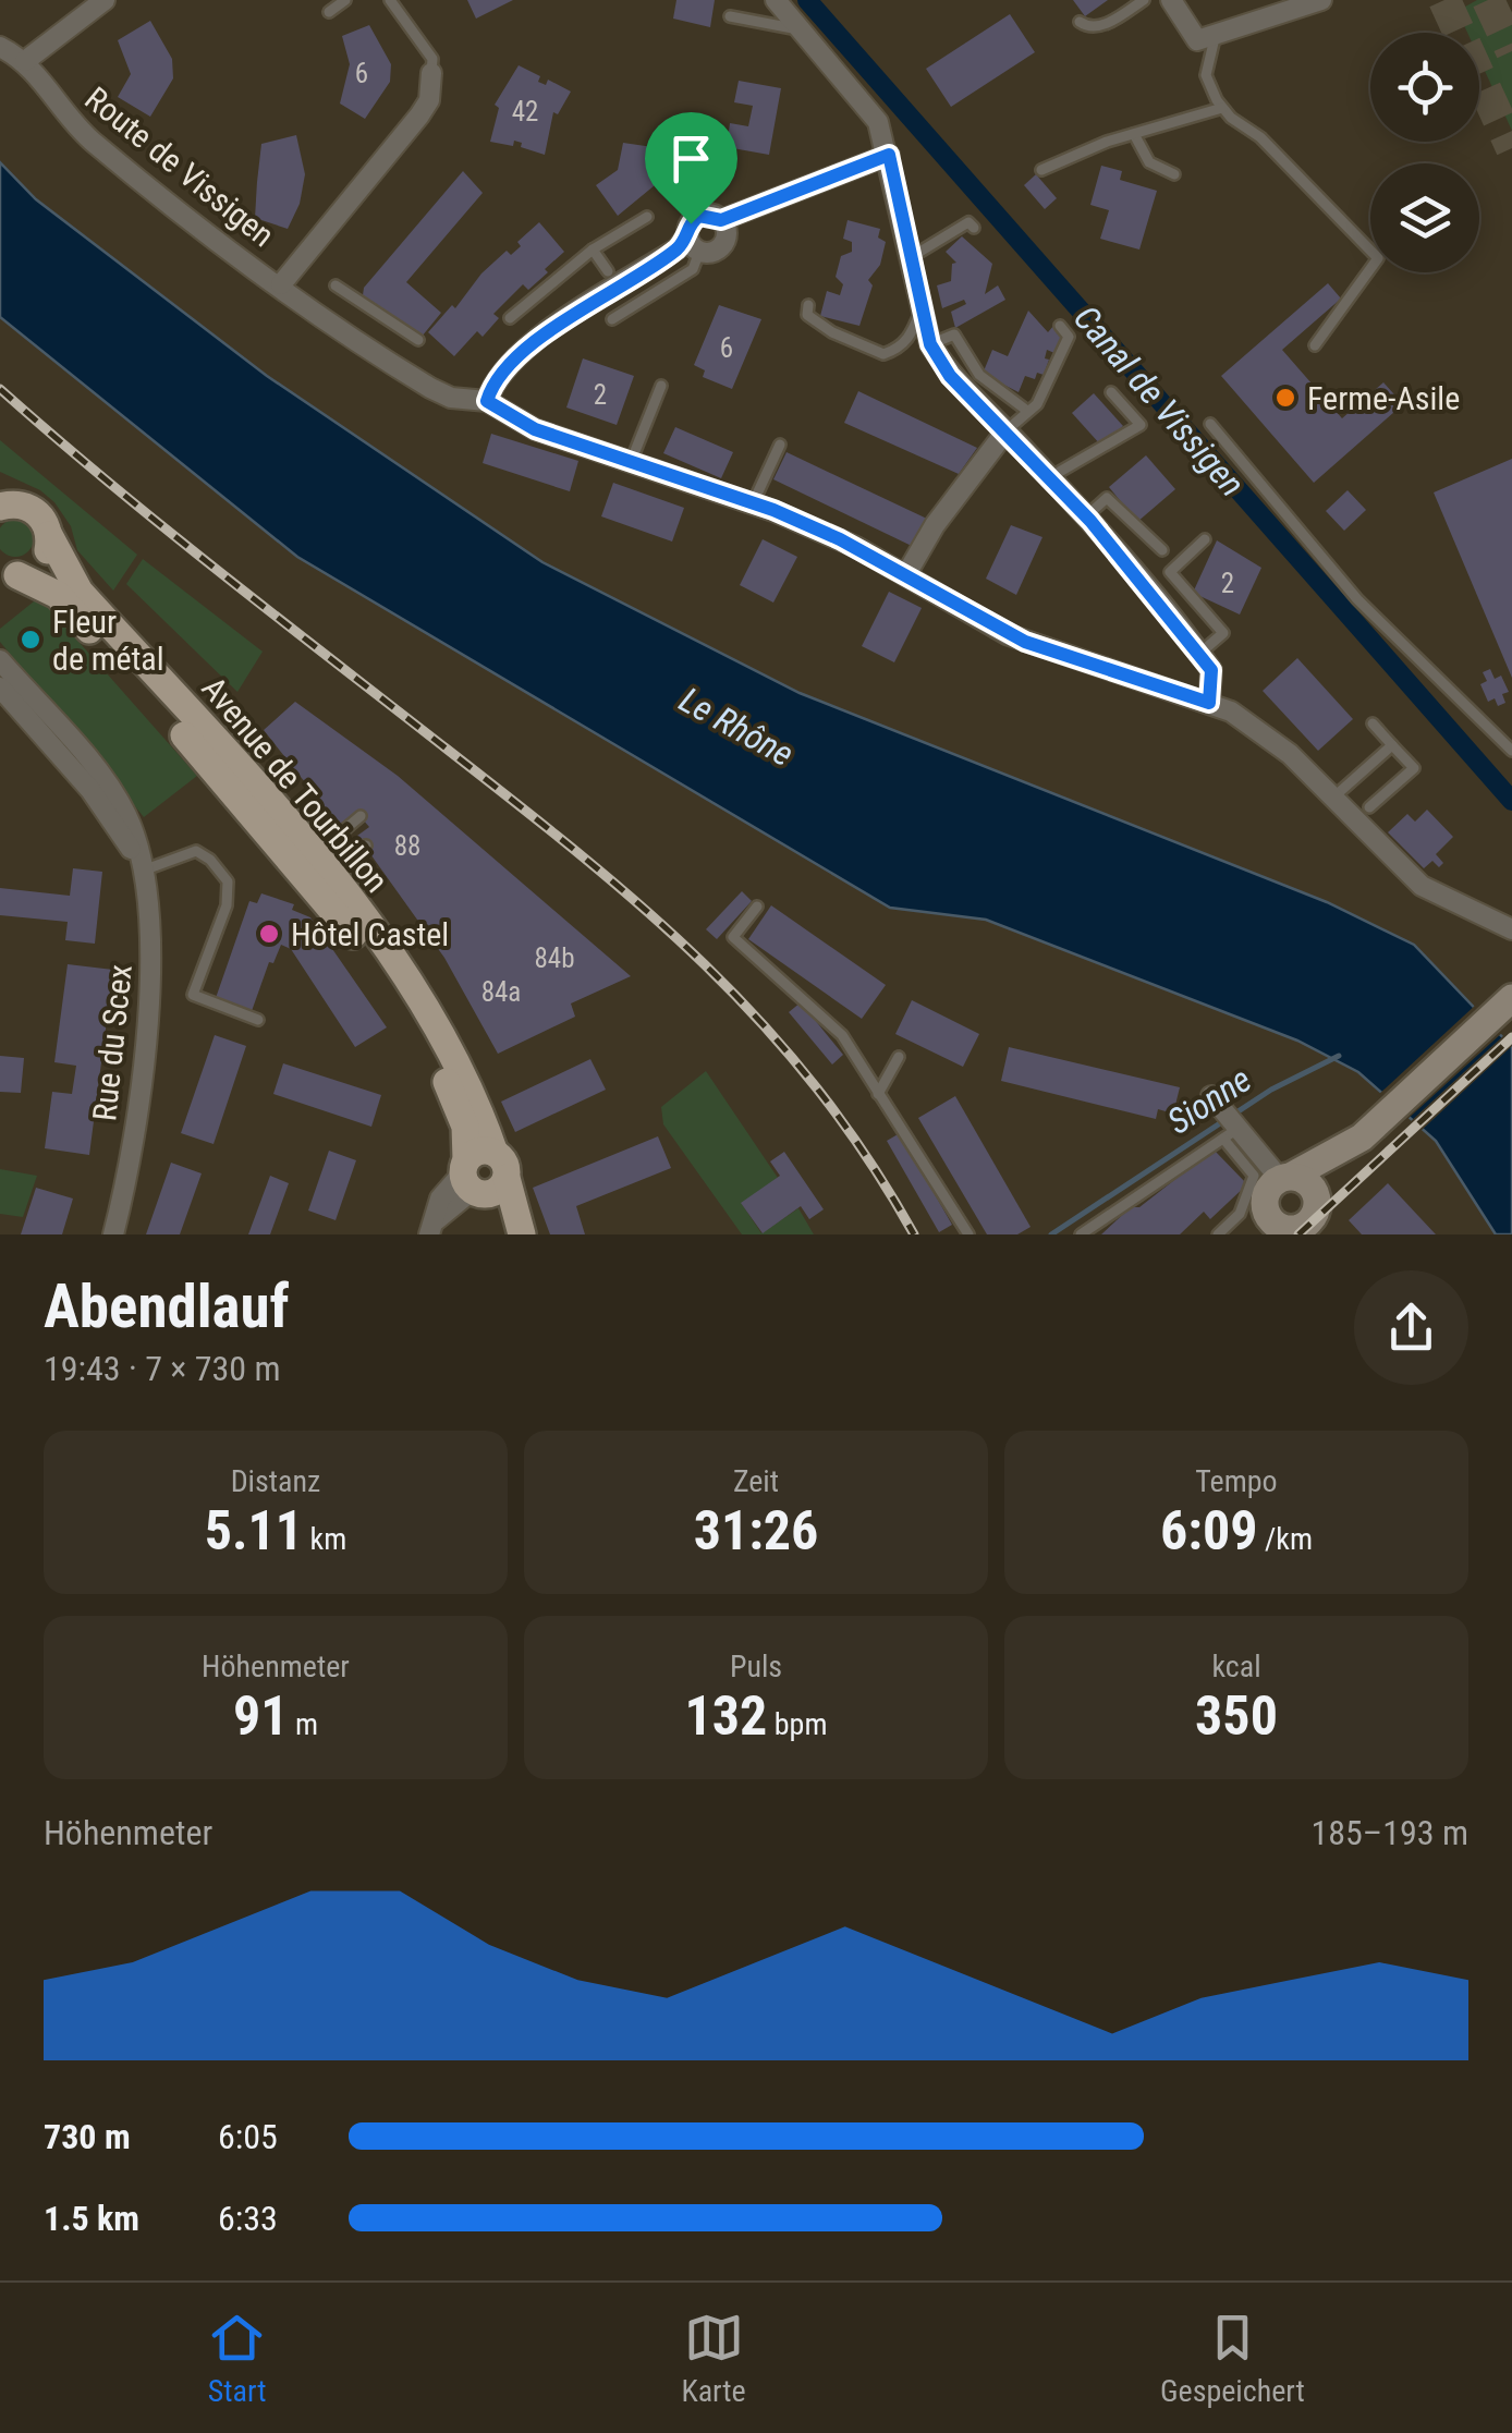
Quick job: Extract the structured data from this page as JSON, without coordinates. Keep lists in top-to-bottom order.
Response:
{
  "streets": {
    "main road": ["Avenue de Tourbillon"],
    "street": ["Route de Vissigen", "Rue du Scex"]
  },
  "water": ["Canal de Vissigen", "Le Rhône", "Sionne"],
  "places": ["Ferme-Asile", "Fleur de métal", "Hôtel Castel"],
  "house_numbers": [
    "6",
    "42",
    "6",
    "2",
    "2",
    "88",
    "84b",
    "84a"
  ],
  "page": {
    "heading": ["Abendlauf", "19:43 · 7 × 730 m"],
    "stats": [
      ["Distanz", "5.11 km"],
      ["Zeit", "31:26"],
      ["Tempo", "6:09 /km"],
      ["Höhenmeter", "91 m"],
      ["Puls", "132 bpm"],
      ["kcal", "350"]
    ],
    "chart": ["Höhenmeter", "185–193 m"],
    "list": [
      {
        "name": "730 m",
        "note": "6:05"
      },
      {
        "name": "1.5 km",
        "note": "6:33"
      }
    ],
    "tabs": ["Start", "Karte", "Gespeichert"]
  }
}
